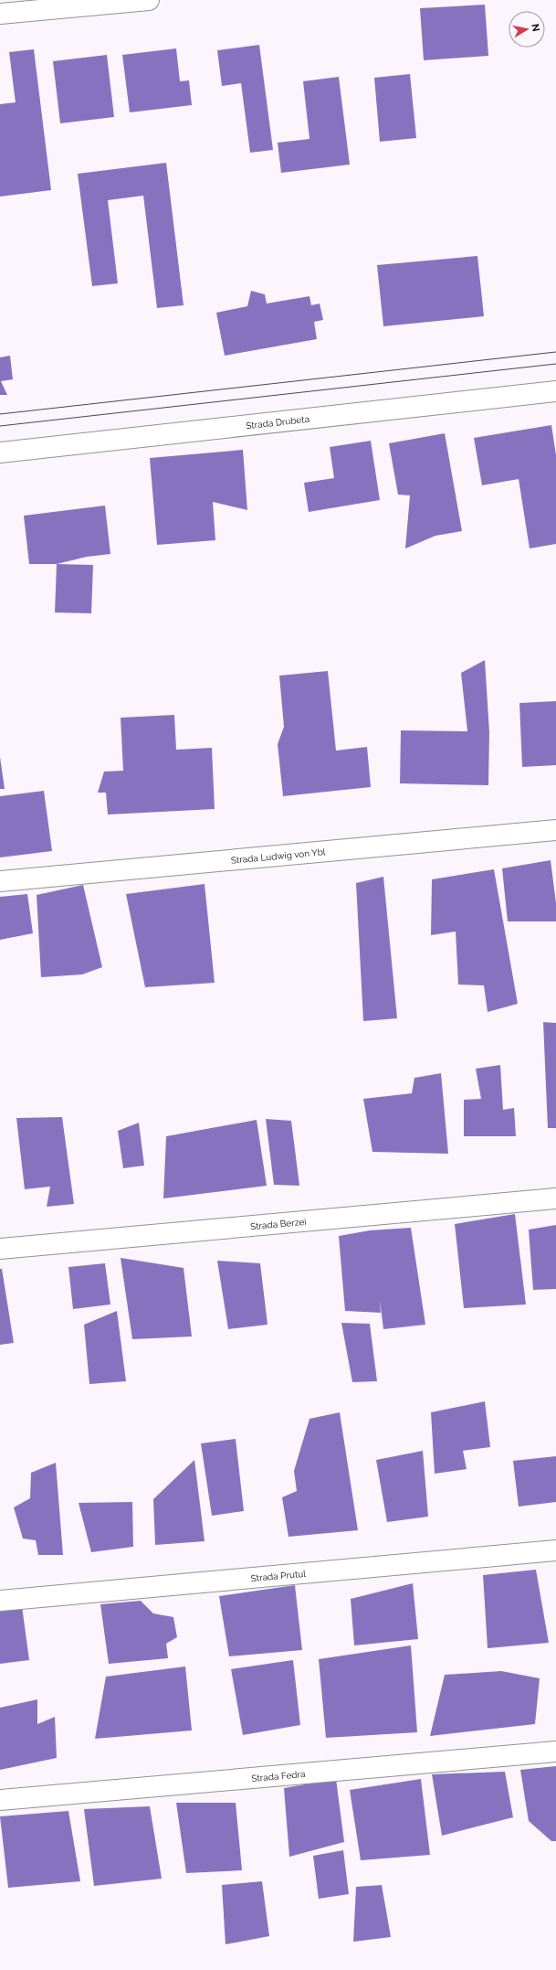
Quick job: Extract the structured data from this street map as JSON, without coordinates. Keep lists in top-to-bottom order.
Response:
{
  "streets": {
    "street": [
      "Strada Drubeta",
      "Strada Ludwig von Ybl",
      "Strada Berzei",
      "Strada Prutul",
      "Strada Fedra"
    ]
  },
  "north": "right"
}
